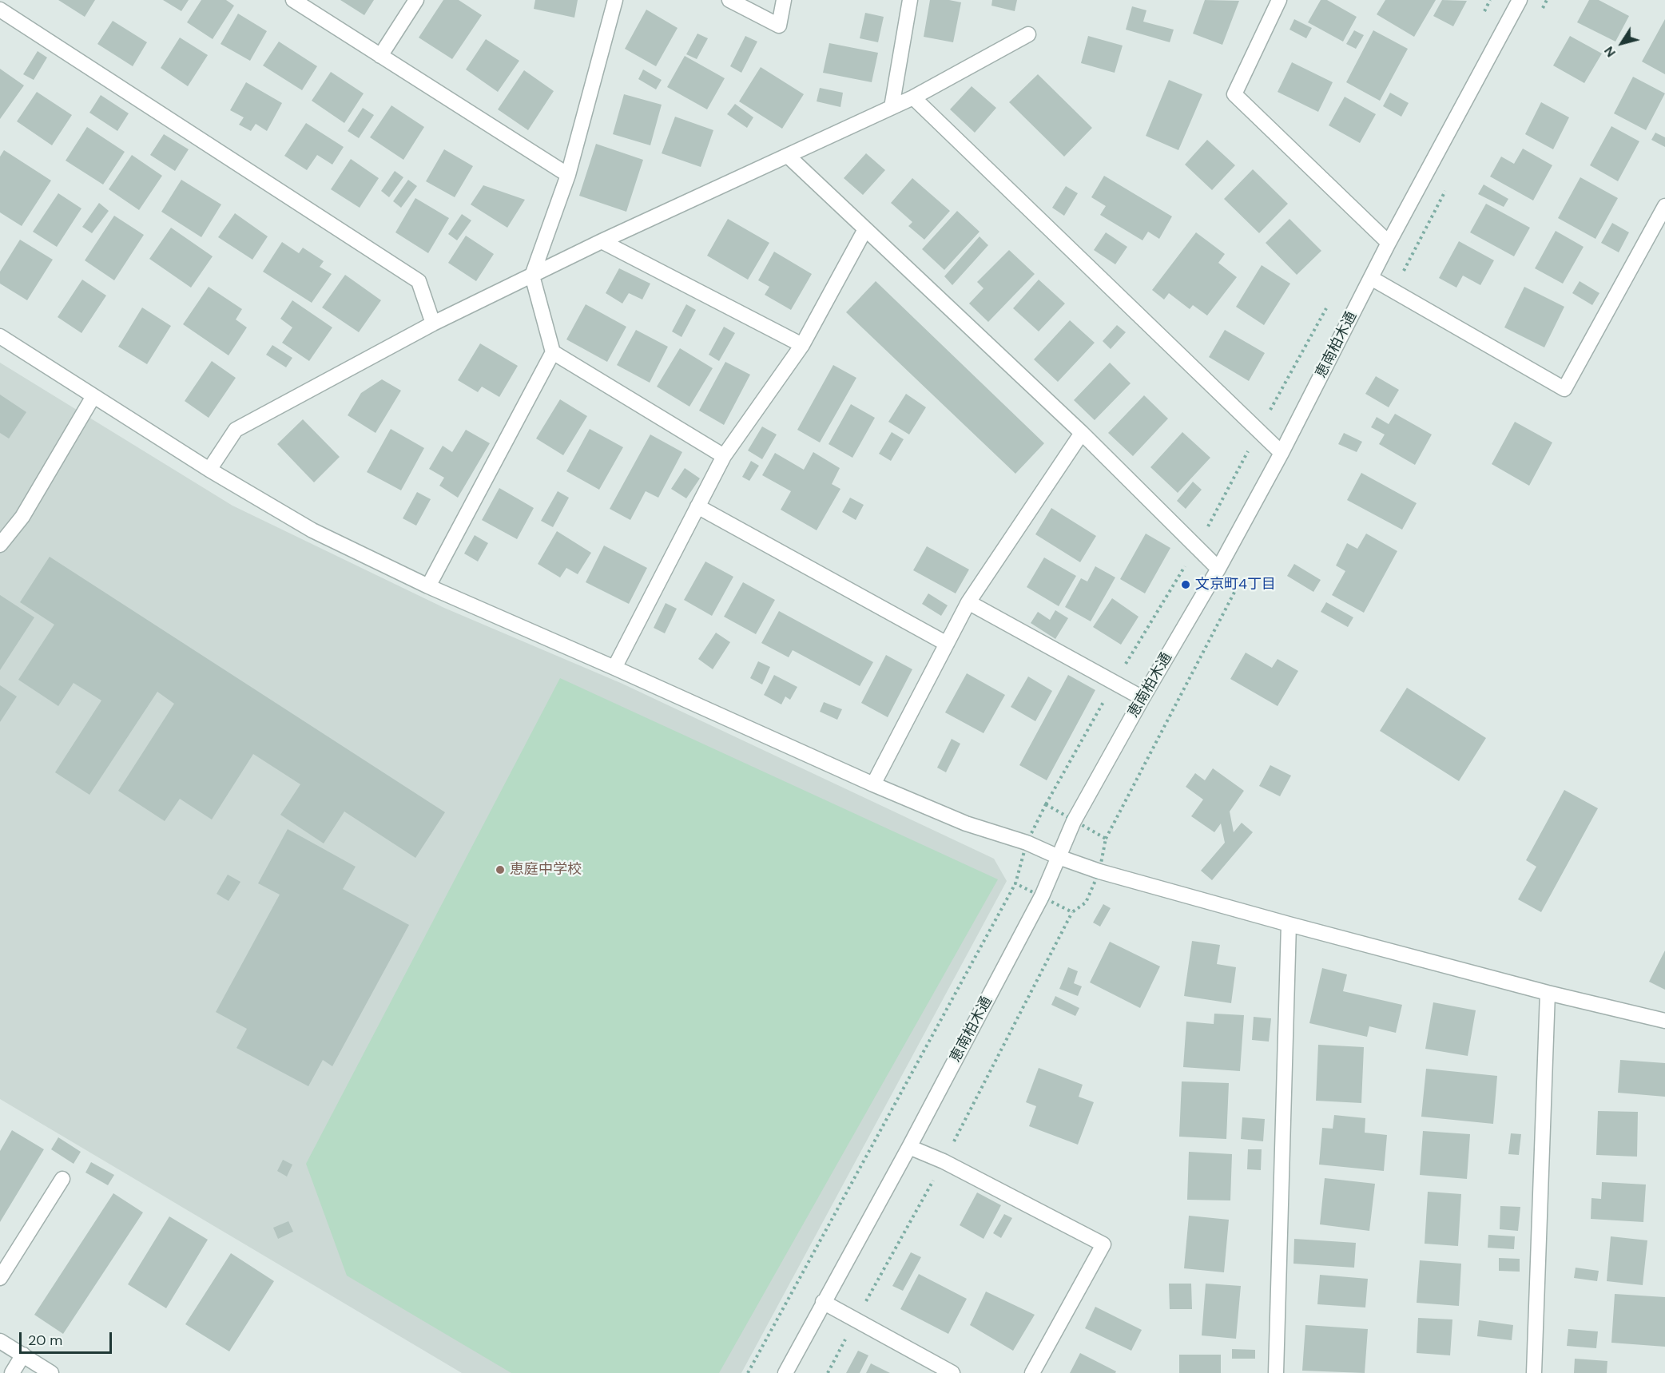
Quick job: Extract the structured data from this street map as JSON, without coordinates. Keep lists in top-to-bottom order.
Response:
{
  "streets": {
    "street": ["恵南柏木通"]
  },
  "places": ["文京町4丁目", "恵庭中学校"],
  "scale_bar": "20 m",
  "north": "bottom left"
}
